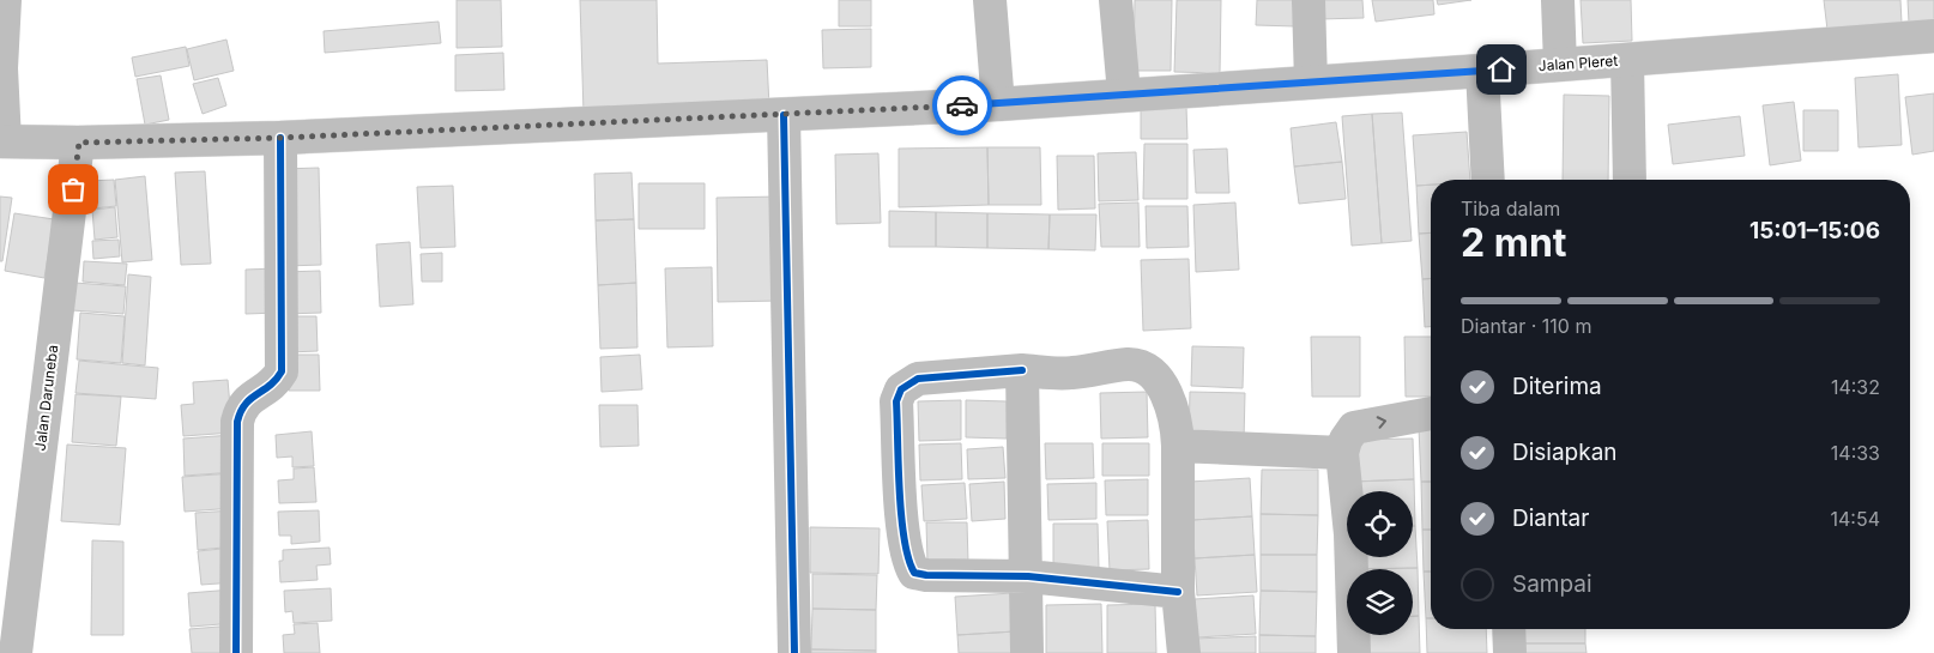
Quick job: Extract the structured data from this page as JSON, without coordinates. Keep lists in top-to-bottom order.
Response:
{
  "streets": {
    "street": ["Jalan Pleret", "Jalan Daruneba"]
  },
  "crossings": [
    ["Jalan Pleret", "Jalan Daruneba"]
  ],
  "page": {
    "heading": ["2 mnt", "Tiba dalam", "15:01–15:06"],
    "bar": "Diantar · 110 m",
    "list": [
      ["Diterima", "14:32"],
      ["Disiapkan", "14:33"],
      ["Diantar", "14:54"],
      "Sampai"
    ]
  }
}
